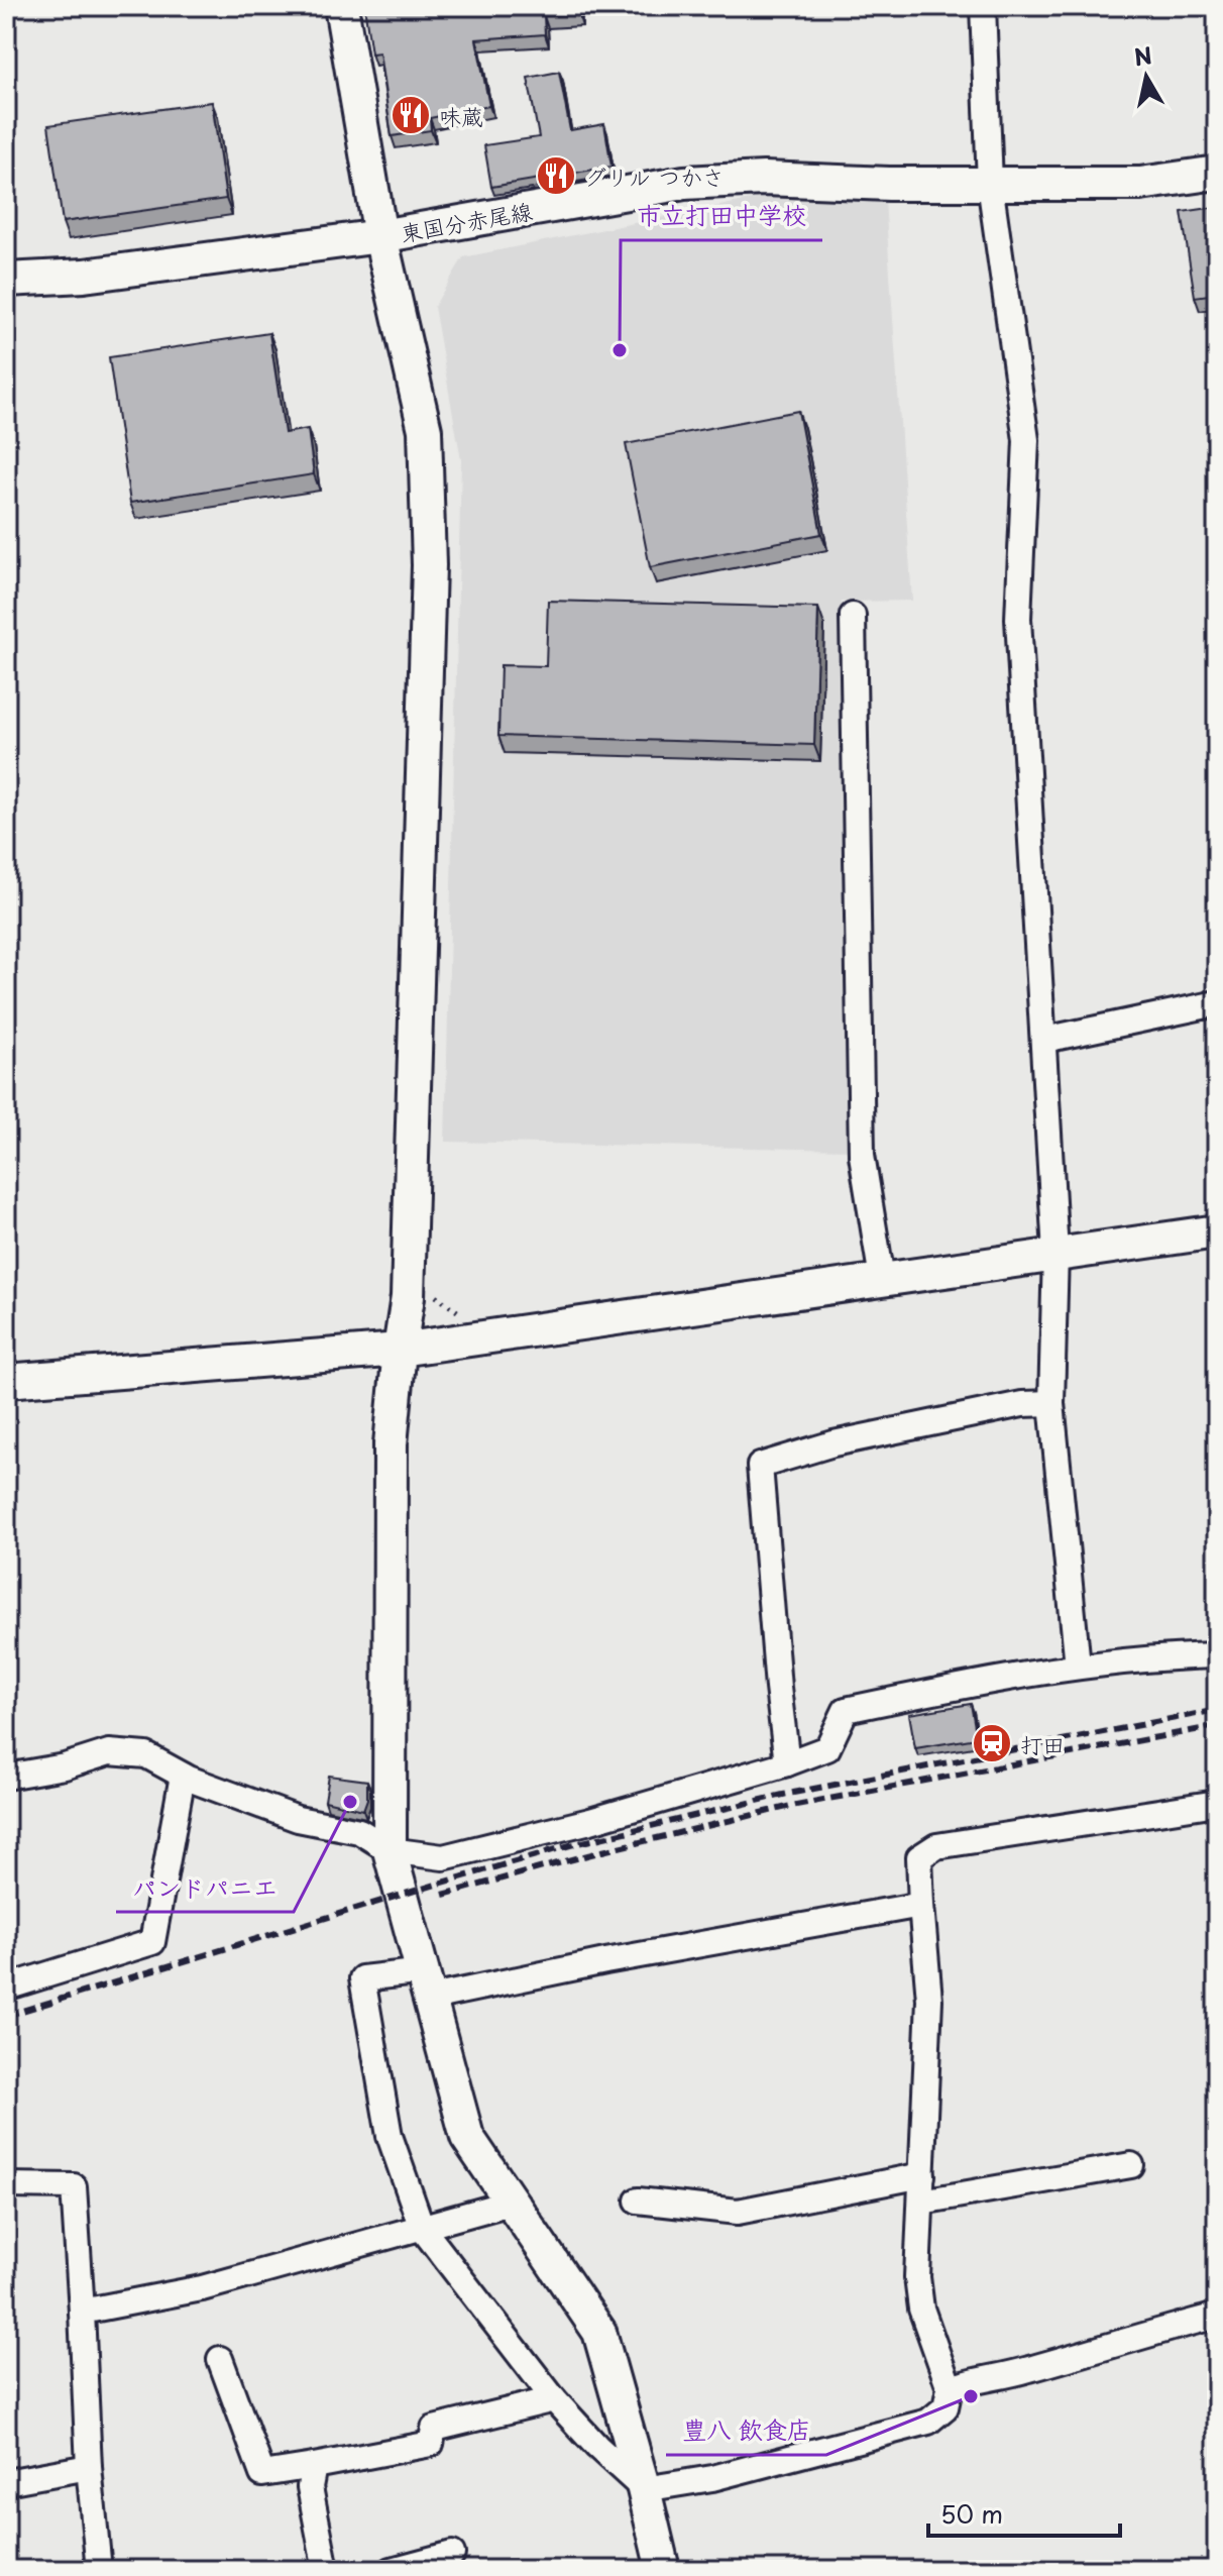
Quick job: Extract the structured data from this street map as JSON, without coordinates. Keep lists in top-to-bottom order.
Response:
{
  "streets": {
    "street": ["東国分赤尾線"]
  },
  "places": {
    "restaurant": ["味蔵", "グリル つかさ"],
    "other": ["市立打田中学校", "パンドパニエ", "豊八 飲食店"],
    "station": ["打田"]
  },
  "scale_bar": "50 m",
  "north": "top"
}
